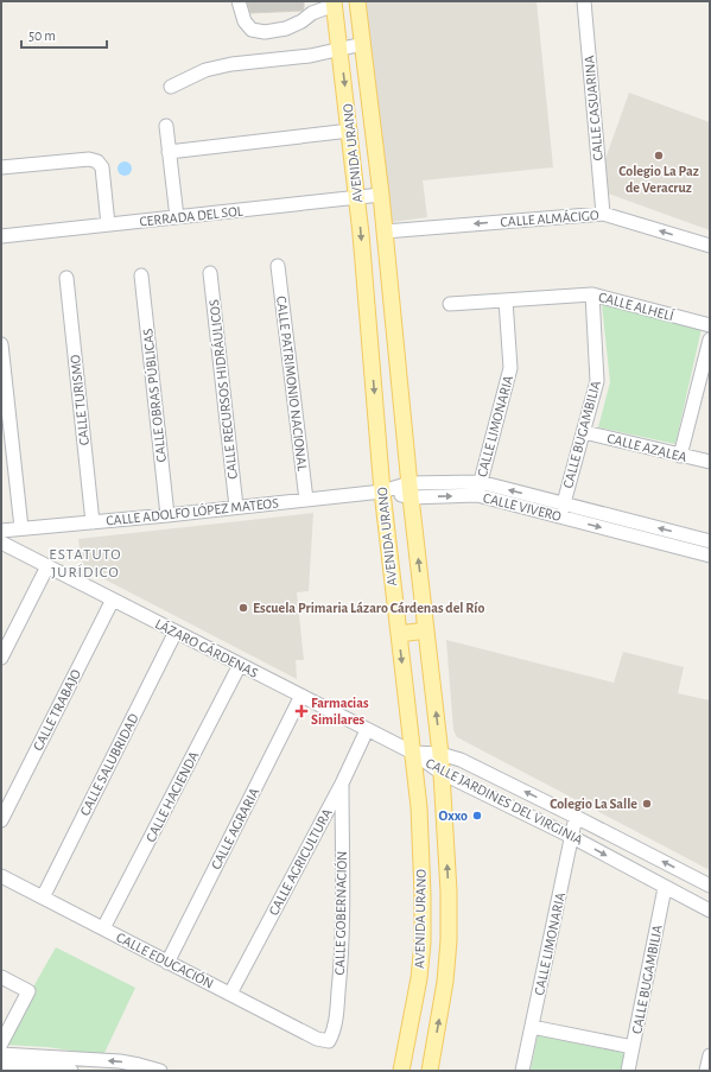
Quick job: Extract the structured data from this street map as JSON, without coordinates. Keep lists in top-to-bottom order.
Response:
{
  "streets": {
    "main road": ["AVENIDA URANO"],
    "street": [
      "CALLE CASUARINA",
      "CERRADA DEL SOL",
      "CALLE ALMÁCIGO",
      "CALLE ALHELÍ",
      "CALLE PATRIMONIO NACIONAL",
      "CALLE RECURSOS HIDRÁULICOS",
      "CALLE OBRAS PÚBLICAS",
      "CALLE TURISMO",
      "CALLE LIMONARIA",
      "CALLE BUGAMBILIA",
      "CALLE AZALEA",
      "CALLE VIVERO",
      "CALLE ADOLFO LÓPEZ MATEOS",
      "LÁZARO CÁRDENAS",
      "CALLE TRABAJO",
      "CALLE SALUBRIDAD",
      "CALLE HACIENDA",
      "CALLE JARDINES DEL VIRGINIA",
      "CALLE AGRARIA",
      "CALLE AGRICULTURA",
      "CALLE GOBERNACIÓN",
      "CALLE EDUCACIÓN"
    ]
  },
  "crossings": [
    ["CALLE CASUARINA", "CALLE ALMÁCIGO"],
    ["AVENIDA URANO", "CERRADA DEL SOL"],
    ["AVENIDA URANO", "CALLE ALMÁCIGO"],
    ["AVENIDA URANO", "CALLE VIVERO"],
    ["AVENIDA URANO", "CALLE ADOLFO LÓPEZ MATEOS"],
    ["AVENIDA URANO", "LÁZARO CÁRDENAS"],
    ["AVENIDA URANO", "CALLE JARDINES DEL VIRGINIA"],
    ["CALLE ALHELÍ", "CALLE LIMONARIA"],
    ["CALLE ALHELÍ", "CALLE BUGAMBILIA"],
    ["CALLE PATRIMONIO NACIONAL", "CALLE ADOLFO LÓPEZ MATEOS"],
    ["CALLE RECURSOS HIDRÁULICOS", "CALLE ADOLFO LÓPEZ MATEOS"],
    ["CALLE OBRAS PÚBLICAS", "CALLE ADOLFO LÓPEZ MATEOS"],
    ["CALLE TURISMO", "CALLE ADOLFO LÓPEZ MATEOS"],
    ["CALLE LIMONARIA", "CALLE VIVERO"],
    ["CALLE LIMONARIA", "CALLE JARDINES DEL VIRGINIA"],
    ["CALLE BUGAMBILIA", "CALLE AZALEA"],
    ["CALLE BUGAMBILIA", "CALLE VIVERO"],
    ["CALLE BUGAMBILIA", "CALLE JARDINES DEL VIRGINIA"],
    ["CALLE VIVERO", "CALLE ADOLFO LÓPEZ MATEOS"],
    ["LÁZARO CÁRDENAS", "CALLE TRABAJO"],
    ["LÁZARO CÁRDENAS", "CALLE SALUBRIDAD"],
    ["LÁZARO CÁRDENAS", "CALLE HACIENDA"],
    ["LÁZARO CÁRDENAS", "CALLE JARDINES DEL VIRGINIA"],
    ["LÁZARO CÁRDENAS", "CALLE AGRARIA"],
    ["LÁZARO CÁRDENAS", "CALLE AGRICULTURA"],
    ["CALLE SALUBRIDAD", "CALLE EDUCACIÓN"],
    ["CALLE HACIENDA", "CALLE EDUCACIÓN"],
    ["CALLE AGRARIA", "CALLE EDUCACIÓN"],
    ["CALLE AGRICULTURA", "CALLE GOBERNACIÓN"],
    ["CALLE AGRICULTURA", "CALLE EDUCACIÓN"],
    ["CALLE GOBERNACIÓN", "CALLE EDUCACIÓN"]
  ],
  "one_way": ["CALLE ALMÁCIGO"],
  "districts": ["ESTATUTO JURÍDICO"],
  "places": {
    "other": [
      "Colegio La Paz de Veracruz",
      "Escuela Primaria Lázaro Cárdenas del Río",
      "Colegio La Salle",
      "Oxxo"
    ],
    "health": ["Farmacias Similares"]
  },
  "scale_bar": "50 m"
}
